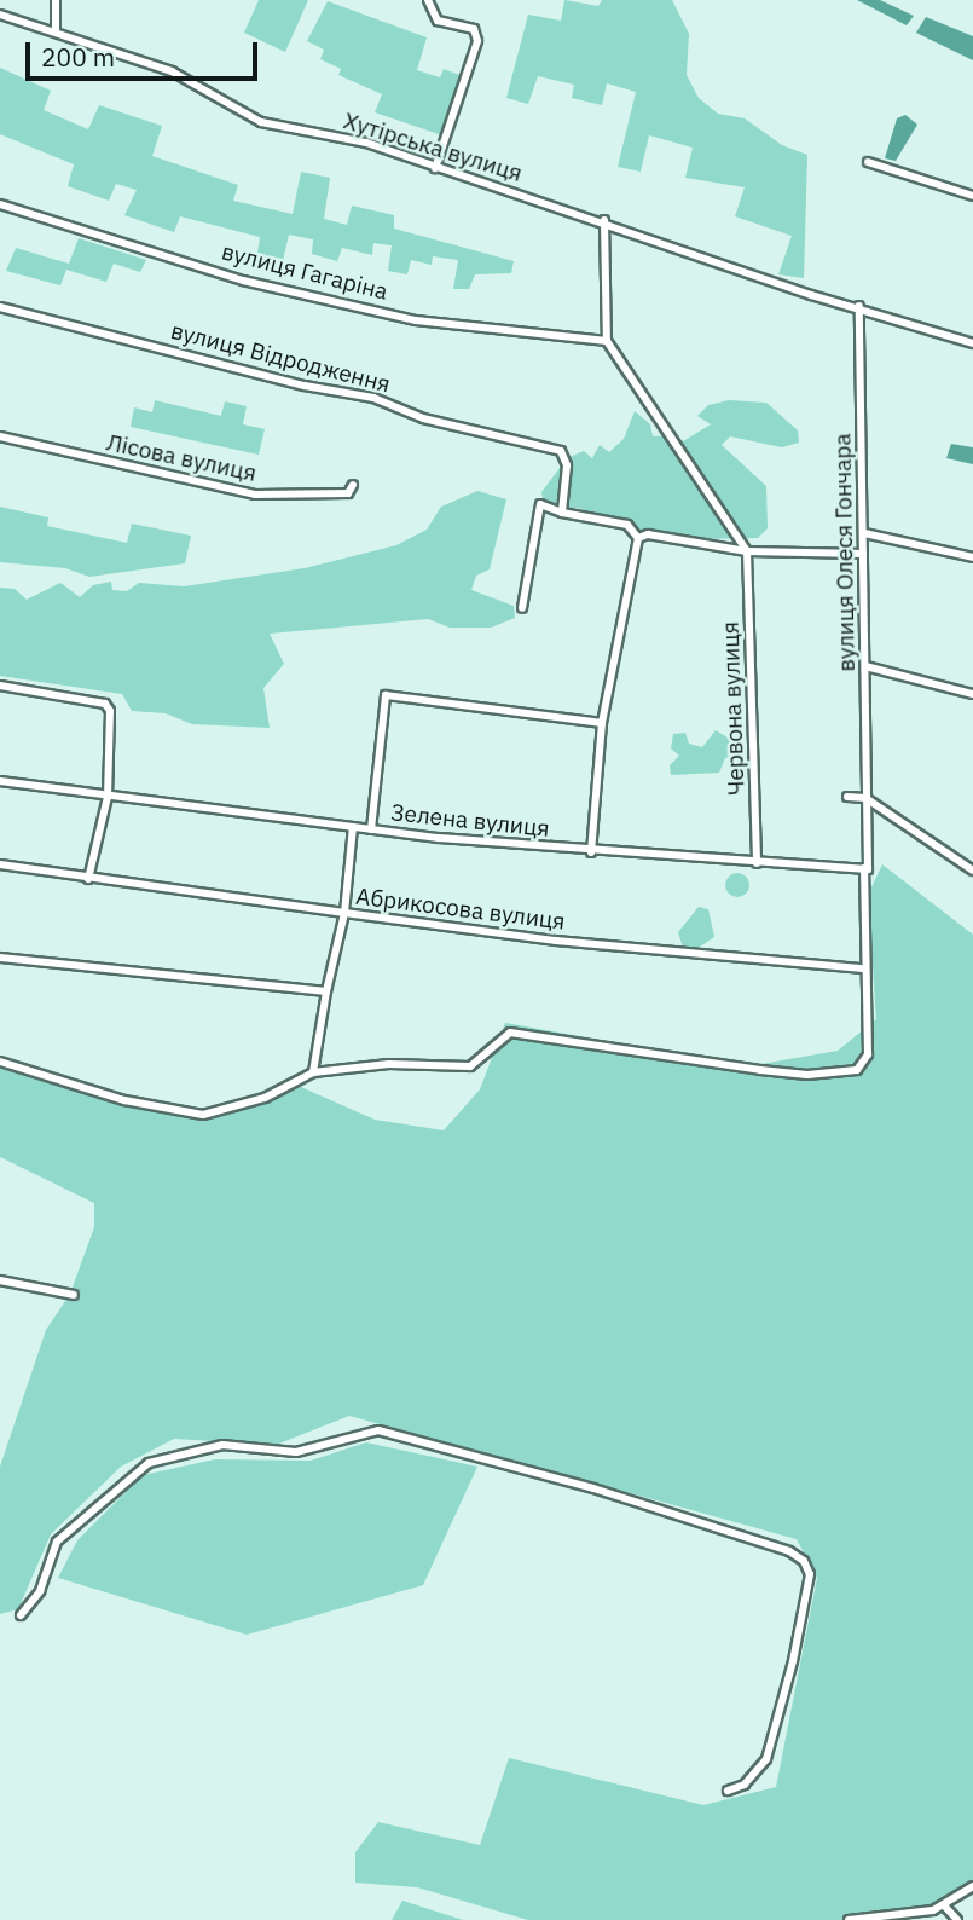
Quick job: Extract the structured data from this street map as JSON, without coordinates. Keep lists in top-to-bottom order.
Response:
{
  "streets": {
    "street": [
      "Хутірська вулиця",
      "вулиця Гагаріна",
      "вулиця Відродження",
      "Лісова вулиця",
      "вулиця Олеся Гончара",
      "Червона вулиця",
      "Зелена вулиця",
      "Абрикосова вулиця"
    ]
  },
  "crossings": [
    ["Хутірська вулиця", "вулиця Олеся Гончара"],
    ["Червона вулиця", "Зелена вулиця"]
  ],
  "scale_bar": "200 m"
}
